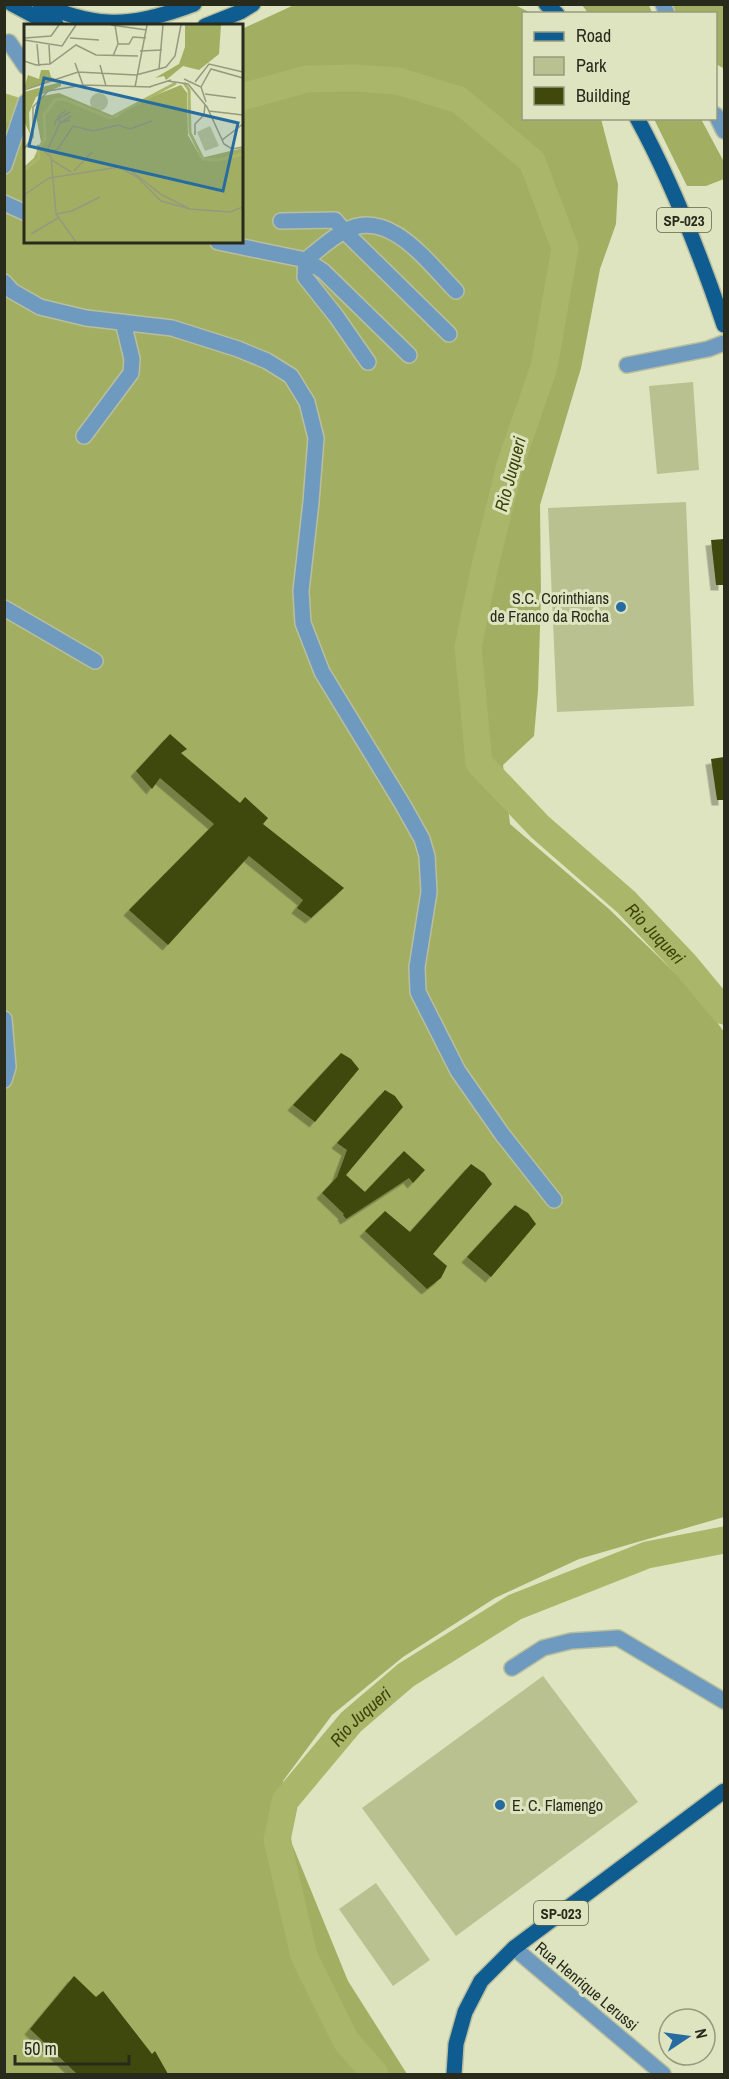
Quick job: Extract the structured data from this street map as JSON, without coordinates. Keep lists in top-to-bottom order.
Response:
{
  "streets": {
    "main road": ["SP-023"],
    "street": ["Rua Henrique Lerussi"]
  },
  "crossings": [
    ["SP-023", "Rua Henrique Lerussi"]
  ],
  "water": ["Rio Juqueri"],
  "places": ["S.C. Corinthians de Franco da Rocha", "E. C. Flamengo"],
  "legend": ["Road", "Park", "Building"],
  "scale_bar": "50 m",
  "north": "right"
}
